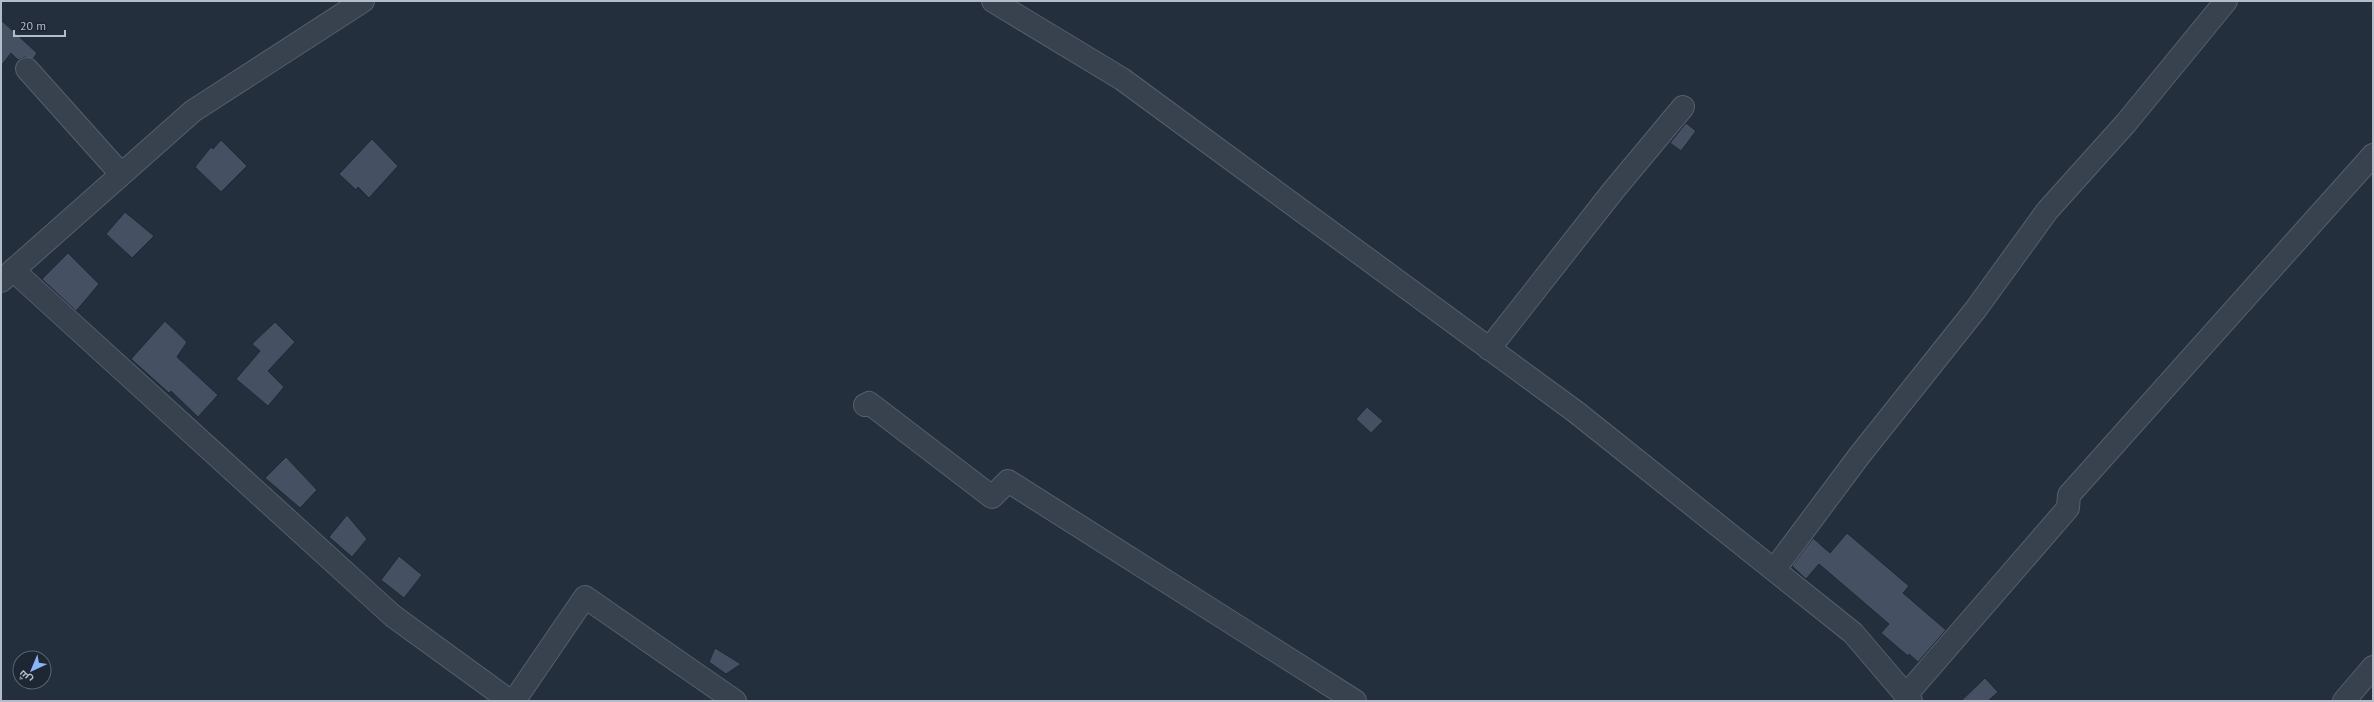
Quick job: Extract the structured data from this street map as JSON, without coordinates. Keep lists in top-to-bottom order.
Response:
{
  "scale_bar": "20 m",
  "north": "bottom left"
}
